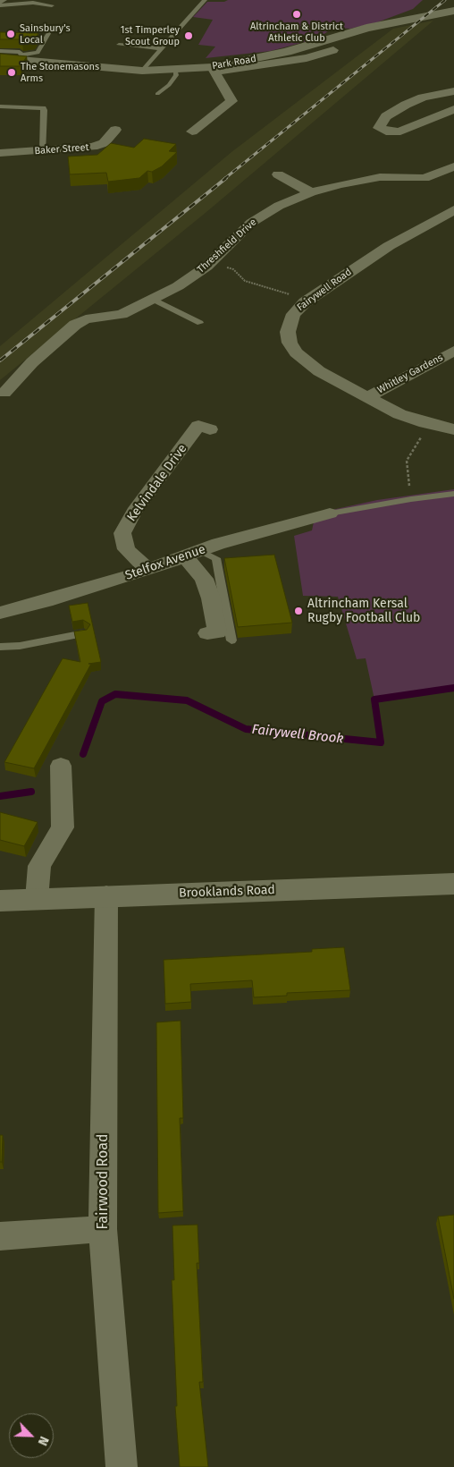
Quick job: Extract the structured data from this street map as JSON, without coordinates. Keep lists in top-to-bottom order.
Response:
{
  "streets": {
    "main road": ["Park Road", "Brooklands Road"],
    "street": [
      "Baker Street",
      "Threshfield Drive",
      "Fairywell Road",
      "Whitley Gardens",
      "Kelvindale Drive",
      "Stelfox Avenue",
      "Fairwood Road"
    ]
  },
  "crossings": [
    ["Fairywell Road", "Whitley Gardens"],
    ["Kelvindale Drive", "Stelfox Avenue"],
    ["Brooklands Road", "Fairwood Road"]
  ],
  "water": ["Fairywell Brook"],
  "places": [
    "Altrincham & District Athletic Club",
    "Sainsbury's Local",
    "1st Timperley Scout Group",
    "The Stonemasons Arms",
    "Altrincham Kersal Rugby Football Club"
  ],
  "north": "bottom right"
}
